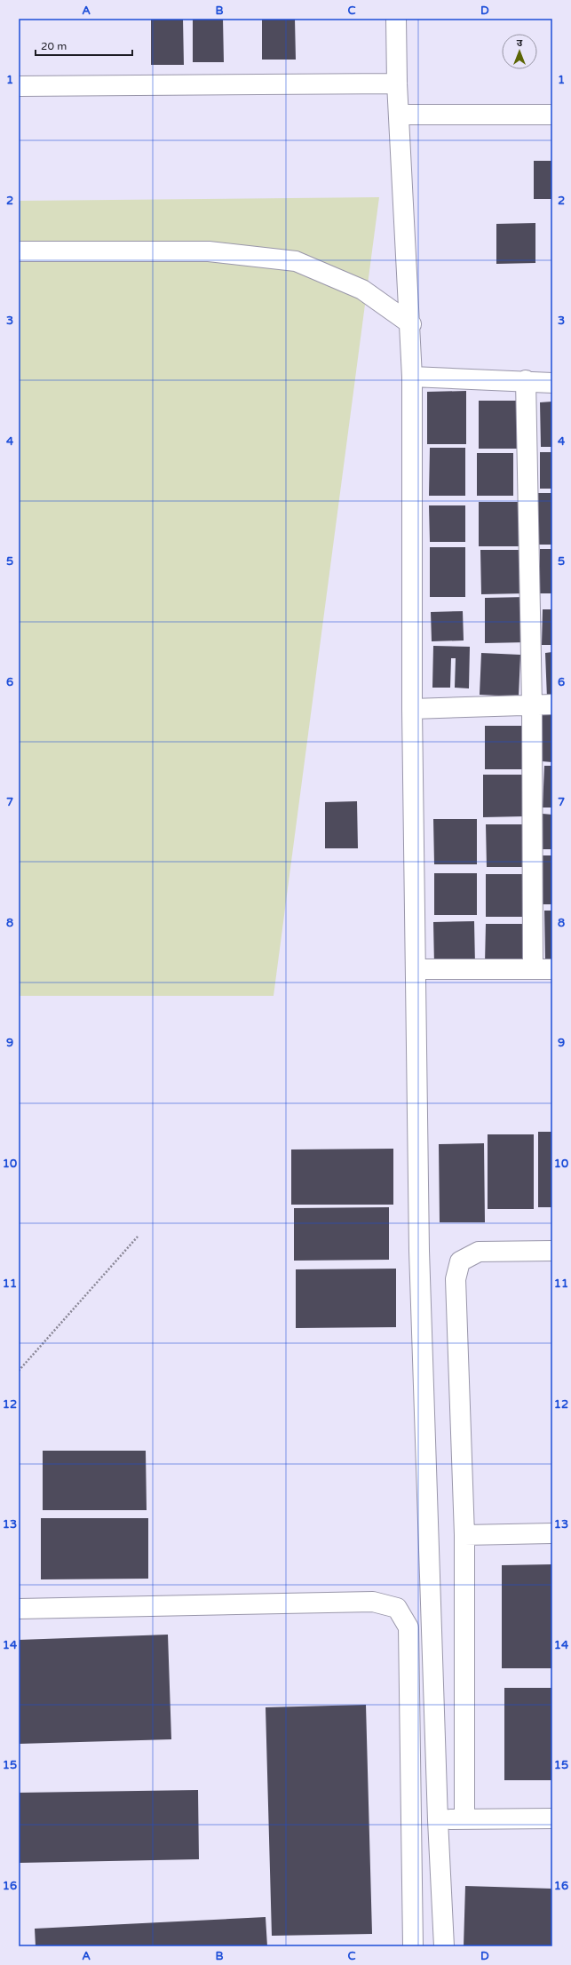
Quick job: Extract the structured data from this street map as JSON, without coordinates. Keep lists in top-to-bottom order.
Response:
{
  "scale_bar": "20 m",
  "north": "top",
  "grid": {
    "columns": [
      "A",
      "B",
      "C",
      "D"
    ],
    "rows": [
      "1",
      "2",
      "3",
      "4",
      "5",
      "6",
      "7",
      "8",
      "9",
      "10",
      "11",
      "12",
      "13",
      "14",
      "15",
      "16"
    ]
  }
}
